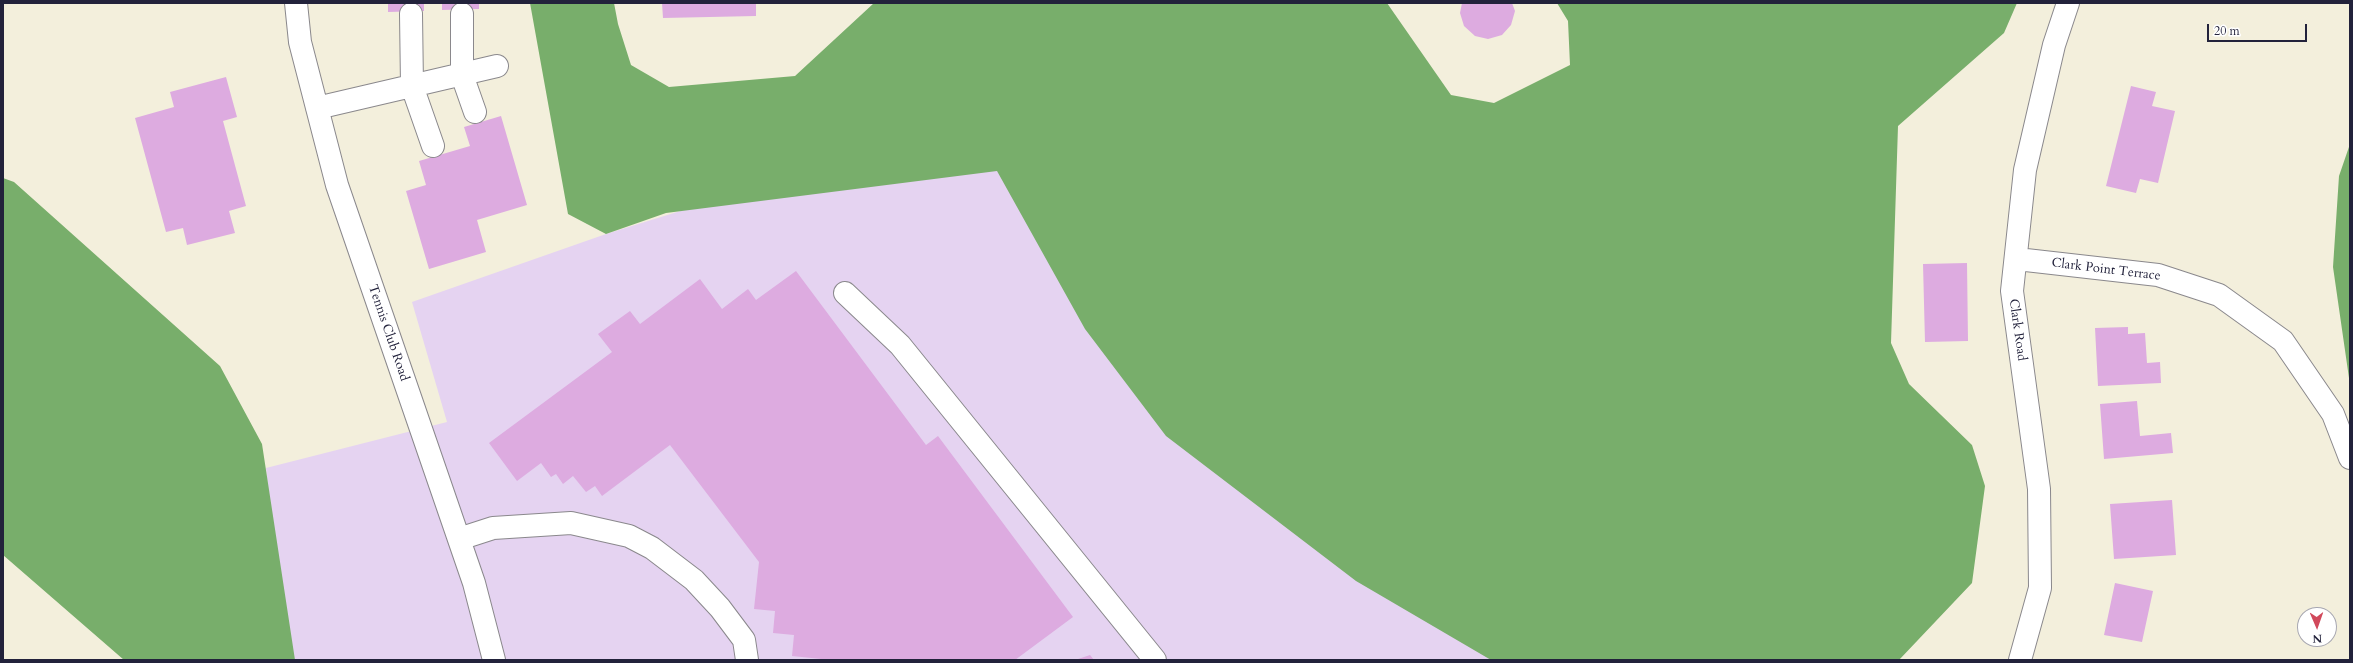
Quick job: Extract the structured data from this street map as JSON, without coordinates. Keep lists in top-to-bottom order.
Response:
{
  "streets": {
    "street": ["Clark Point Terrace", "Clark Road", "Tennis Club Road"]
  },
  "crossings": [
    ["Clark Point Terrace", "Clark Road"]
  ],
  "scale_bar": "20 m",
  "north": "bottom"
}
